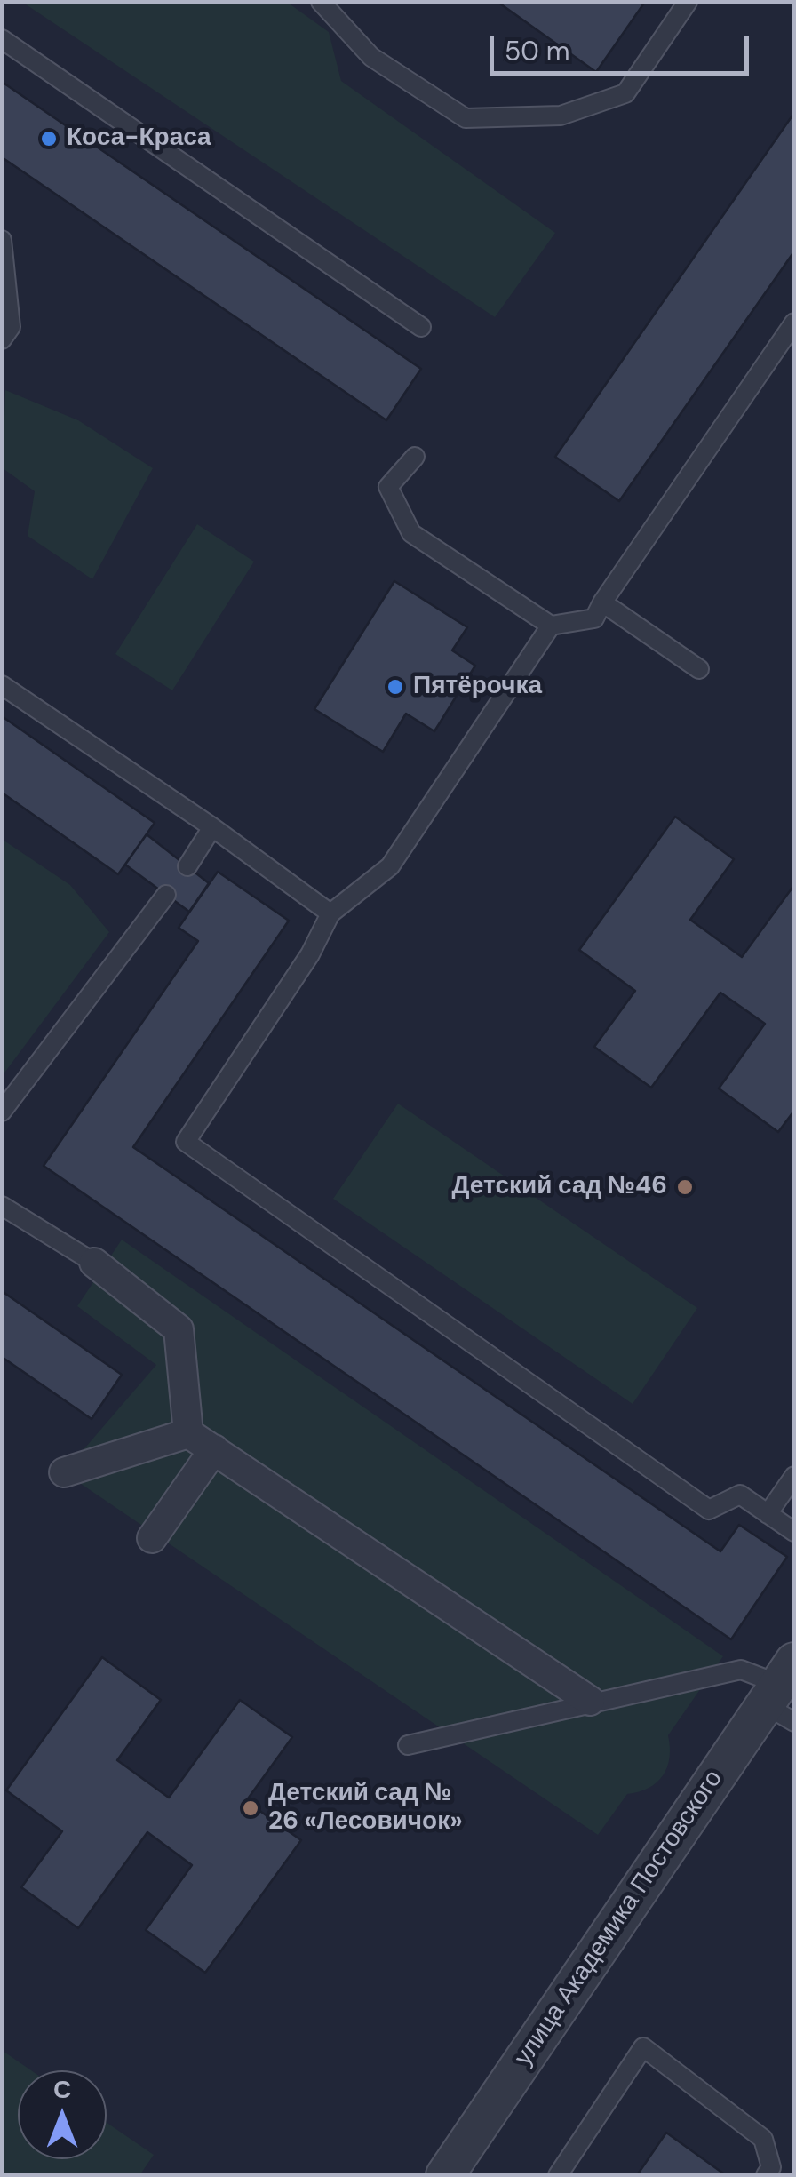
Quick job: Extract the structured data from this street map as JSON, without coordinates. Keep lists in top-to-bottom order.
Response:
{
  "streets": {
    "street": ["улица Академика Постовского"]
  },
  "places": [
    "Коса-Краса",
    "Пятёрочка",
    "Детский сад №46",
    "Детский сад № 26 «Лесовичок»"
  ],
  "scale_bar": "50 m",
  "north": "top"
}
